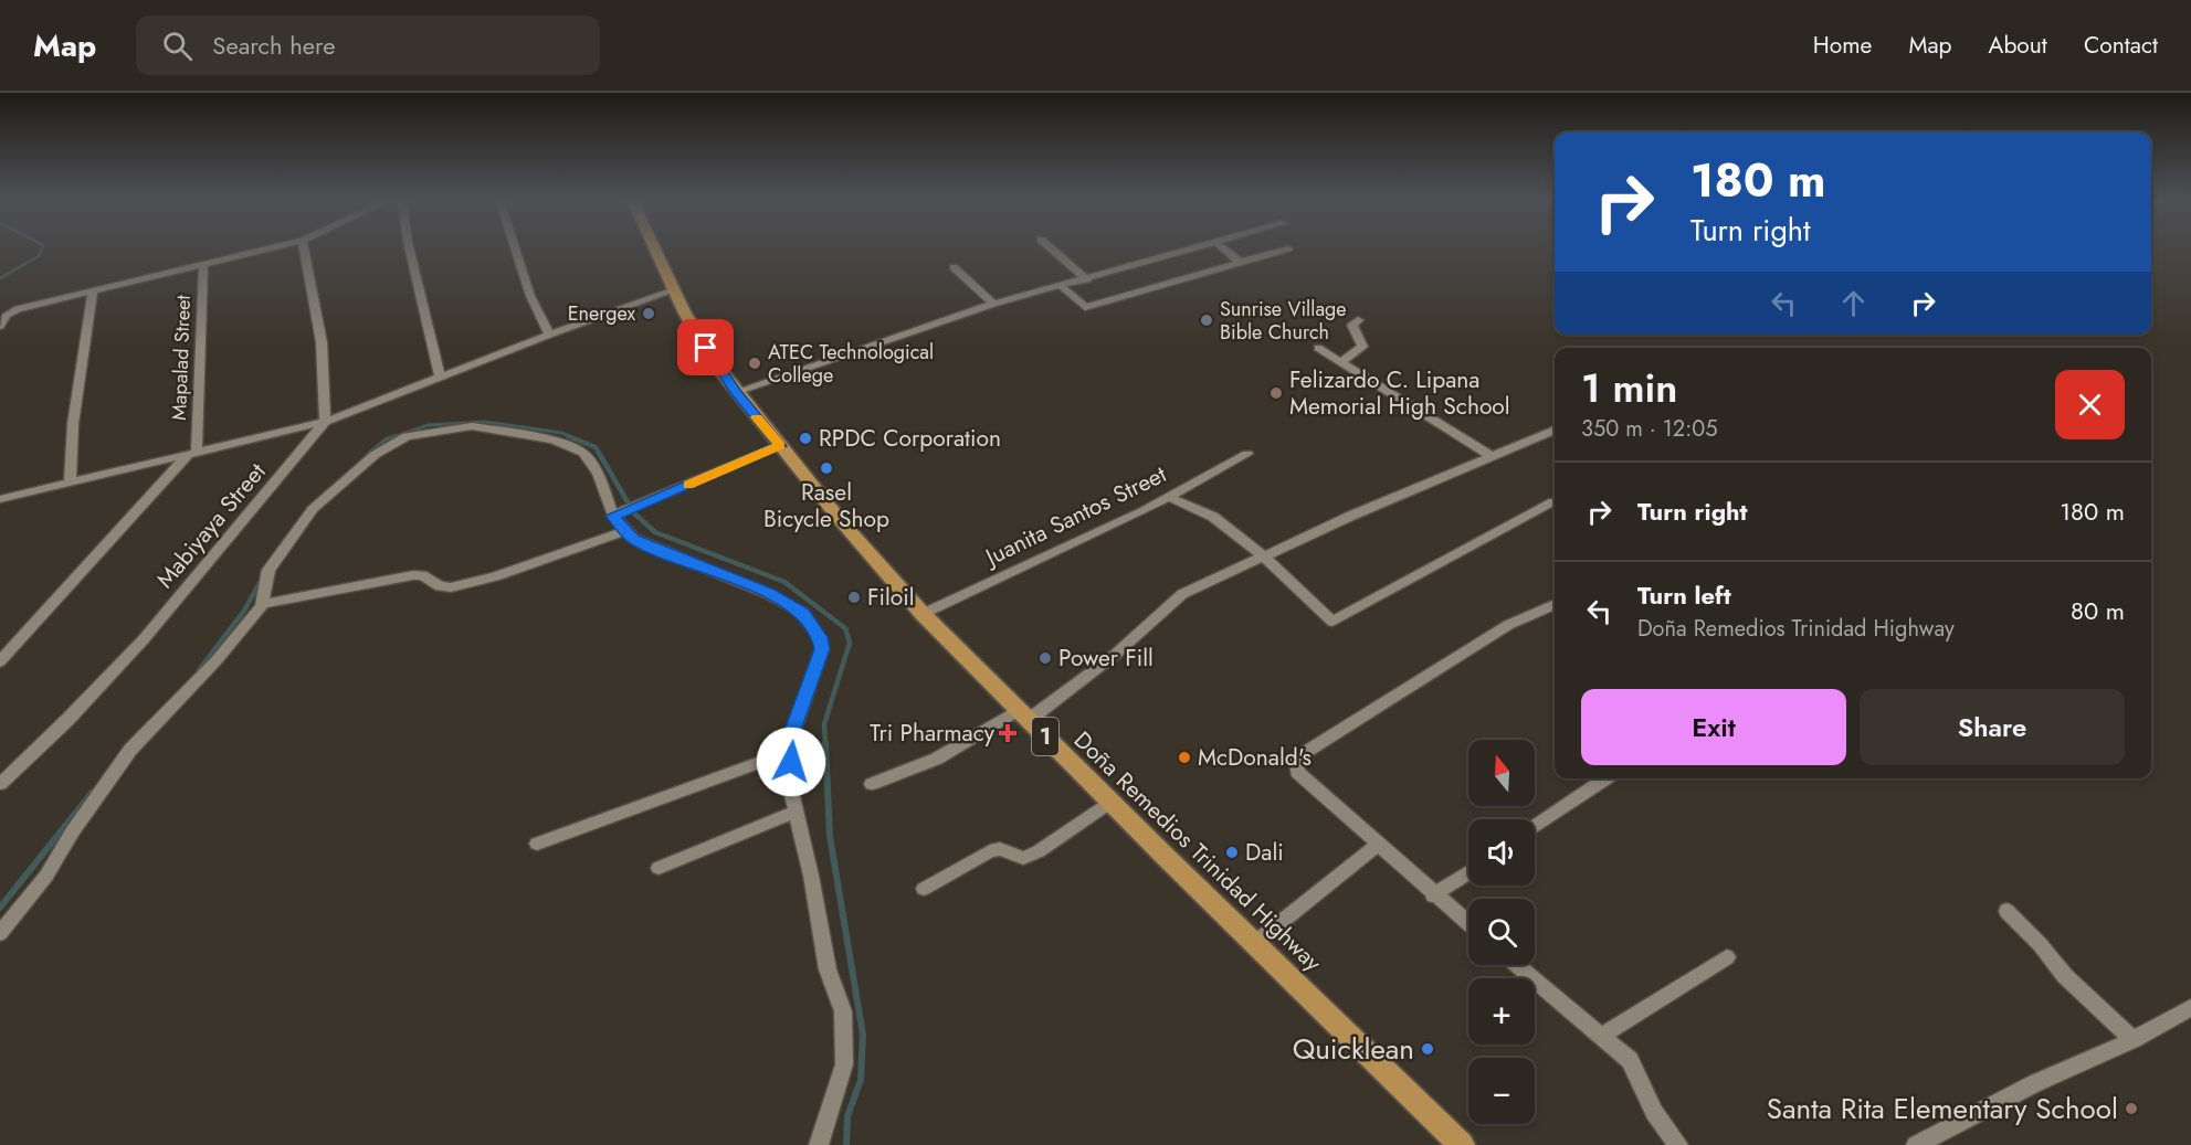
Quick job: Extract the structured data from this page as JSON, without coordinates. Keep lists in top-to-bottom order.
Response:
{
  "streets": {
    "highway": ["1", "Doña Remedios Trinidad Highway"],
    "street": ["Mapalad Street", "Juanita Santos Street", "Mabiyaya Street"]
  },
  "crossings": [
    ["Juanita Santos Street", "Doña Remedios Trinidad Highway"]
  ],
  "places": {
    "other": [
      "Energex",
      "Sunrise Village Bible Church",
      "ATEC Technological College",
      "Felizardo C. Lipana Memorial High School",
      "RPDC Corporation",
      "Rasel Bicycle Shop",
      "Filoil",
      "Power Fill",
      "McDonald's",
      "Dali",
      "Quicklean",
      "Santa Rita Elementary School"
    ],
    "health": ["Tri Pharmacy"]
  },
  "north": "top",
  "page": {
    "header": "Map",
    "search": "Search here",
    "nav": [
      "Home",
      "Map",
      "About",
      "Contact"
    ],
    "turn": ["180 m", "Turn right"],
    "heading": ["1 min", "350 m · 12:05"],
    "list": [
      {
        "name": "Turn right",
        "value": "180 m"
      },
      {
        "name": "Turn left",
        "note": "Doña Remedios Trinidad Highway",
        "value": "80 m"
      }
    ],
    "buttons": ["Exit", "Share"],
    "map_buttons": ["+", "−"]
  }
}
